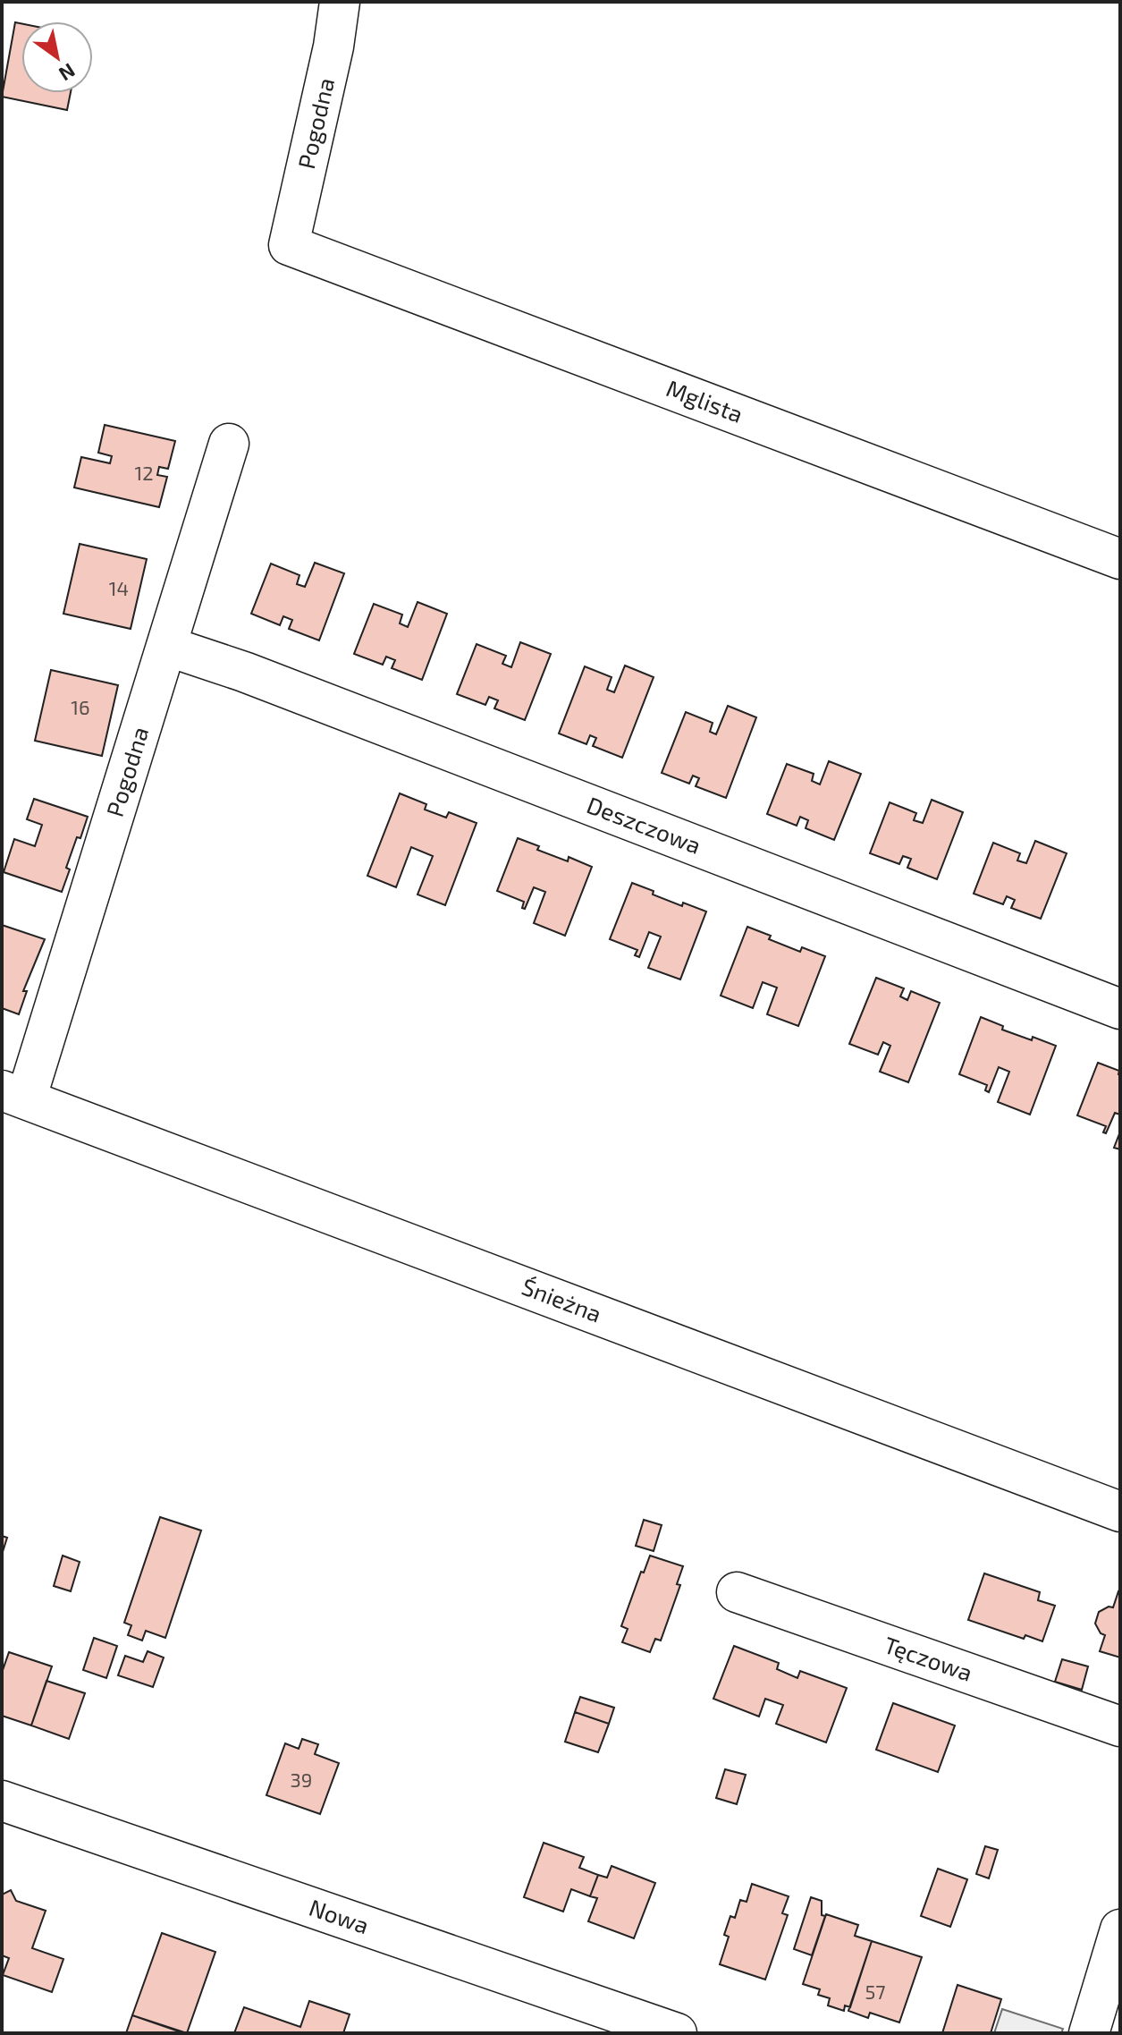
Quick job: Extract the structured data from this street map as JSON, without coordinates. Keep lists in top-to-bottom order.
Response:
{
  "streets": {
    "street": [
      "Pogodna",
      "Mglista",
      "Deszczowa",
      "Śnieżna",
      "Tęczowa",
      "Nowa"
    ]
  },
  "crossings": [
    ["Pogodna", "Mglista"],
    ["Pogodna", "Deszczowa"],
    ["Pogodna", "Śnieżna"]
  ],
  "house_numbers": [
    "12",
    "14",
    "16",
    "39",
    "57"
  ],
  "north": "bottom right"
}
